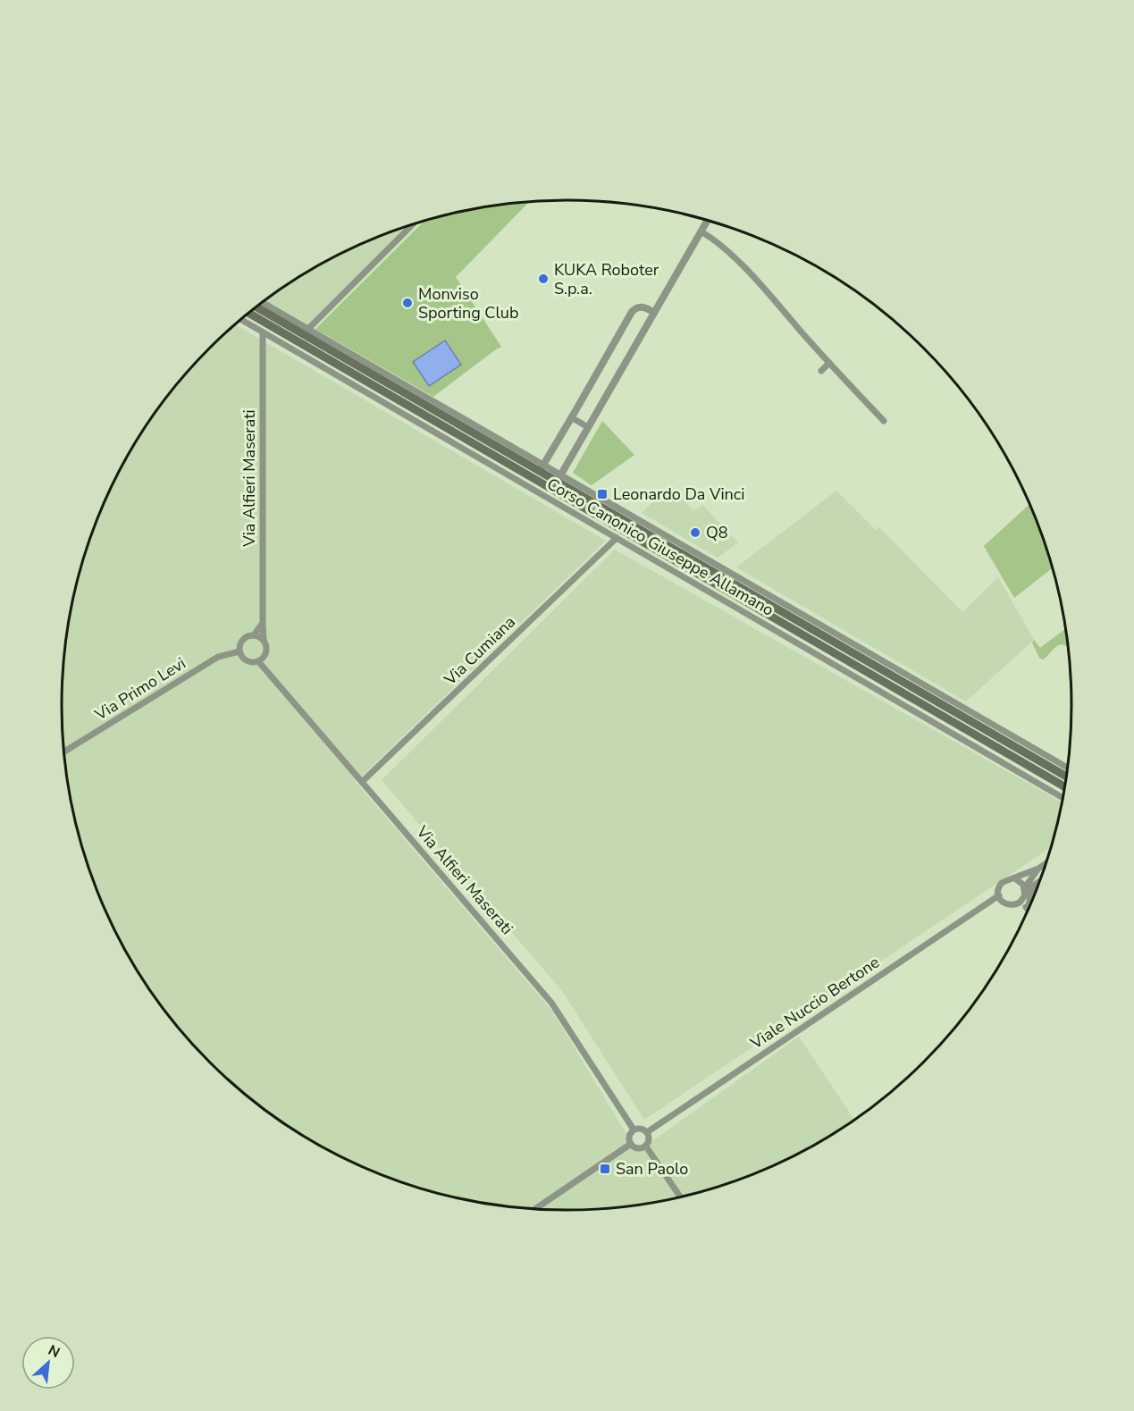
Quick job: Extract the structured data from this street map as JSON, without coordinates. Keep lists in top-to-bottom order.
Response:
{
  "streets": {
    "main road": ["Corso Canonico Giuseppe Allamano"],
    "street": [
      "Via Alfieri Maserati",
      "Via Cumiana",
      "Via Primo Levi",
      "Viale Nuccio Bertone"
    ]
  },
  "crossings": [
    ["Via Alfieri Maserati", "Corso Canonico Giuseppe Allamano"],
    ["Via Alfieri Maserati", "Via Cumiana"],
    ["Via Alfieri Maserati", "Via Primo Levi"],
    ["Via Alfieri Maserati", "Viale Nuccio Bertone"],
    ["Corso Canonico Giuseppe Allamano", "Via Cumiana"]
  ],
  "places": {
    "other": ["KUKA Roboter S.p.a.", "Monviso Sporting Club", "Q8"],
    "transit": ["Leonardo Da Vinci", "San Paolo"]
  },
  "north": "top right"
}
